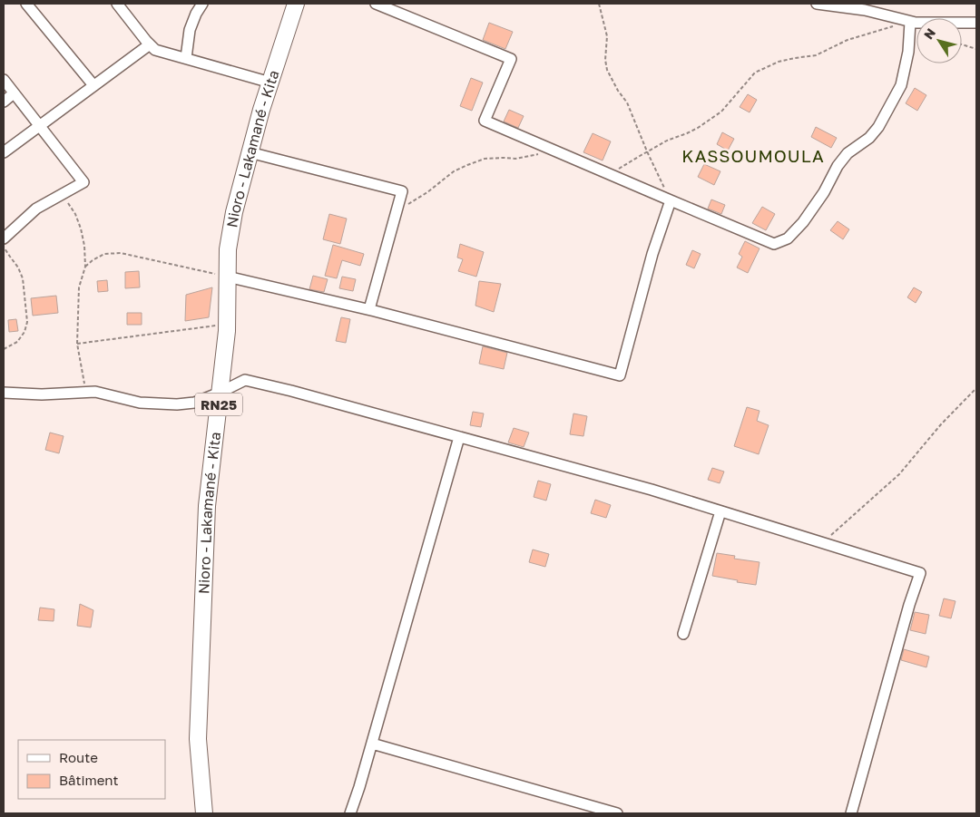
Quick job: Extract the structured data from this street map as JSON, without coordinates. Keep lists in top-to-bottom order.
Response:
{
  "streets": {
    "main road": ["Nioro - Lakamané - Kita", "RN25"]
  },
  "districts": ["KASSOUMOULA"],
  "legend": ["Route", "Bâtiment"],
  "north": "top left"
}
